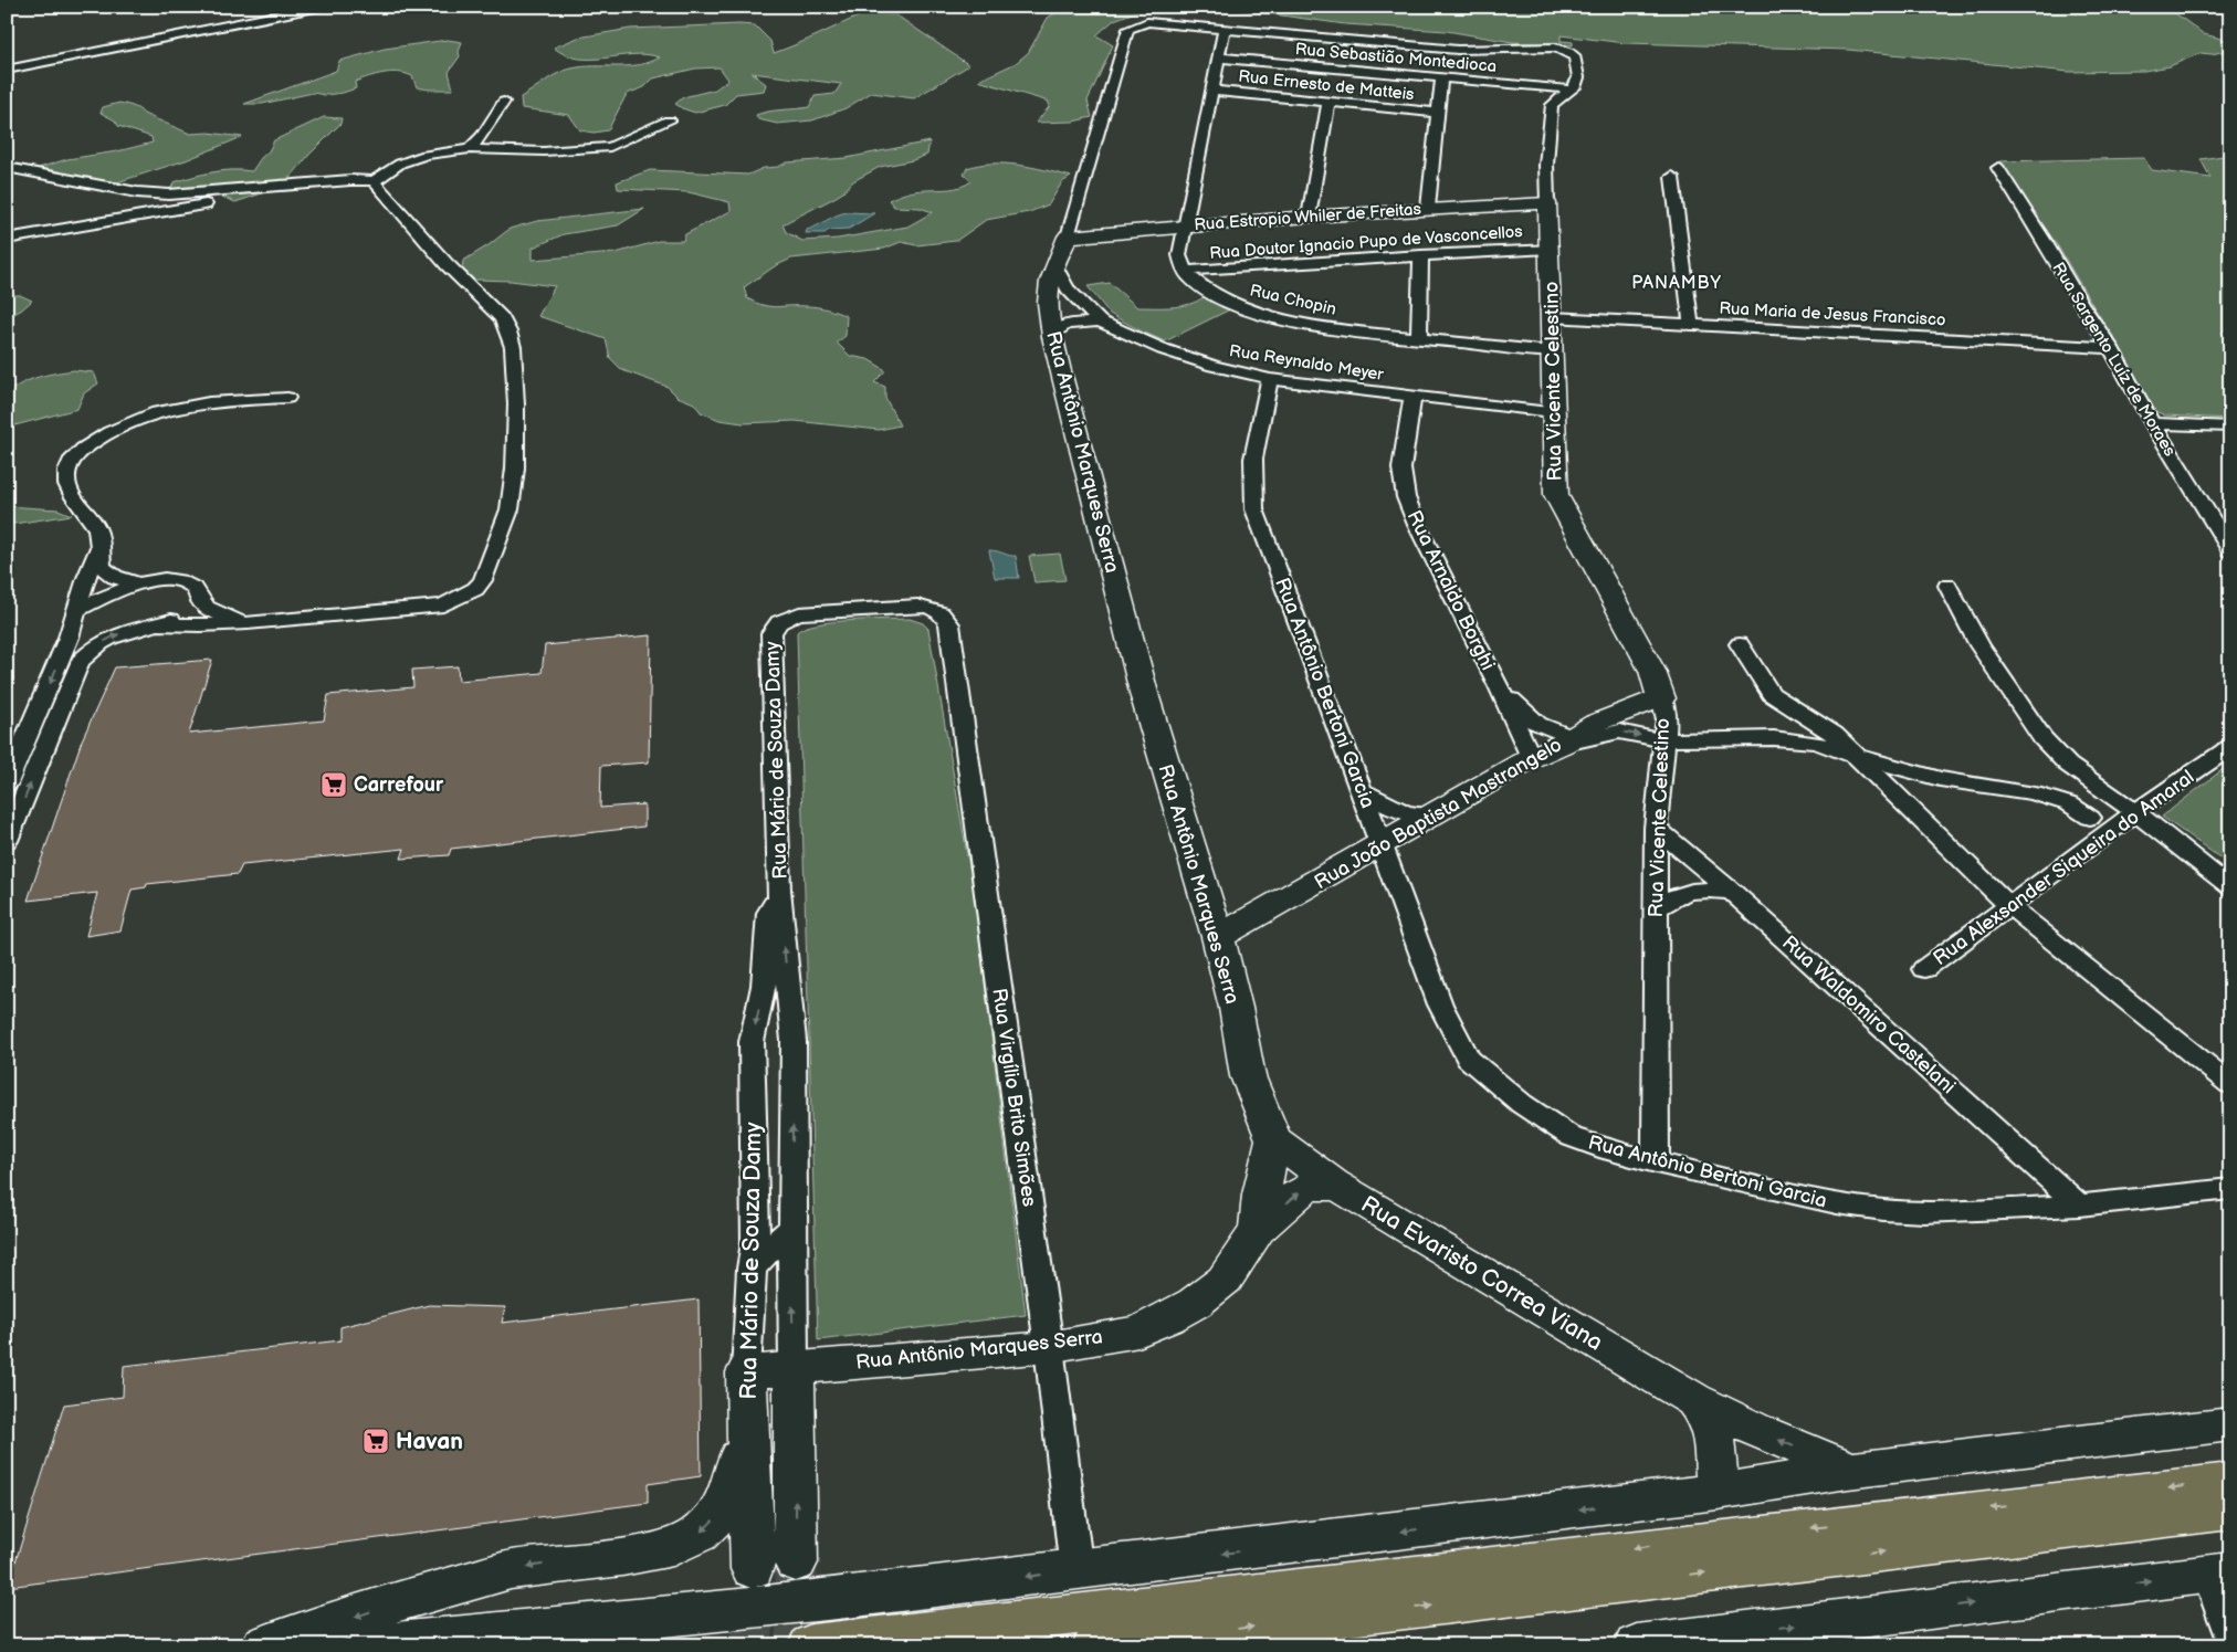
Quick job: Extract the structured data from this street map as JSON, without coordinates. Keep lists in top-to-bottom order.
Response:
{
  "streets": {
    "street": [
      "Rua Sebastião Montedioca",
      "Rua Ernesto de Matteis",
      "Rua Estropio Whiler de Freitas",
      "Rua Doutor Ignacio Pupo de Vasconcellos",
      "Rua Chopin",
      "Rua Maria de Jesus Francisco",
      "Rua Sargento Luíz de Moraes",
      "Rua Reynaldo Meyer",
      "Rua Vicente Celestino",
      "Rua Antônio Marques Serra",
      "Rua Arnaldo Borghi",
      "Rua Antônio Bertoni Garcia",
      "Rua Mário de Souza Damy",
      "Rua João Baptista Mastrangelo",
      "Rua Alexsander Siqueira do Amaral",
      "Rua Waldomiro Castelani",
      "Rua Virgílio Brito Simões",
      "Rua Evaristo Correa Viana"
    ]
  },
  "crossings": [
    ["Rua Sebastião Montedioca", "Rua Vicente Celestino"],
    ["Rua Estropio Whiler de Freitas", "Rua Vicente Celestino"],
    ["Rua Estropio Whiler de Freitas", "Rua Antônio Marques Serra"],
    ["Rua Doutor Ignacio Pupo de Vasconcellos", "Rua Chopin"],
    ["Rua Doutor Ignacio Pupo de Vasconcellos", "Rua Vicente Celestino"],
    ["Rua Chopin", "Rua Vicente Celestino"],
    ["Rua Maria de Jesus Francisco", "Rua Sargento Luíz de Moraes"],
    ["Rua Maria de Jesus Francisco", "Rua Vicente Celestino"],
    ["Rua Reynaldo Meyer", "Rua Vicente Celestino"],
    ["Rua Reynaldo Meyer", "Rua Antônio Marques Serra"],
    ["Rua Reynaldo Meyer", "Rua Arnaldo Borghi"],
    ["Rua Reynaldo Meyer", "Rua Antônio Bertoni Garcia"],
    ["Rua Vicente Celestino", "Rua Antônio Marques Serra"],
    ["Rua Vicente Celestino", "Rua Antônio Bertoni Garcia"],
    ["Rua Vicente Celestino", "Rua João Baptista Mastrangelo"],
    ["Rua Vicente Celestino", "Rua Waldomiro Castelani"],
    ["Rua Antônio Marques Serra", "Rua Mário de Souza Damy"],
    ["Rua Antônio Marques Serra", "Rua João Baptista Mastrangelo"],
    ["Rua Antônio Marques Serra", "Rua Virgílio Brito Simões"],
    ["Rua Antônio Marques Serra", "Rua Evaristo Correa Viana"],
    ["Rua Arnaldo Borghi", "Rua João Baptista Mastrangelo"],
    ["Rua Antônio Bertoni Garcia", "Rua João Baptista Mastrangelo"],
    ["Rua Antônio Bertoni Garcia", "Rua Waldomiro Castelani"],
    ["Rua Mário de Souza Damy", "Rua Virgílio Brito Simões"]
  ],
  "districts": ["PANAMBY"],
  "places": {
    "supermarket": ["Carrefour", "Havan"]
  }
}
